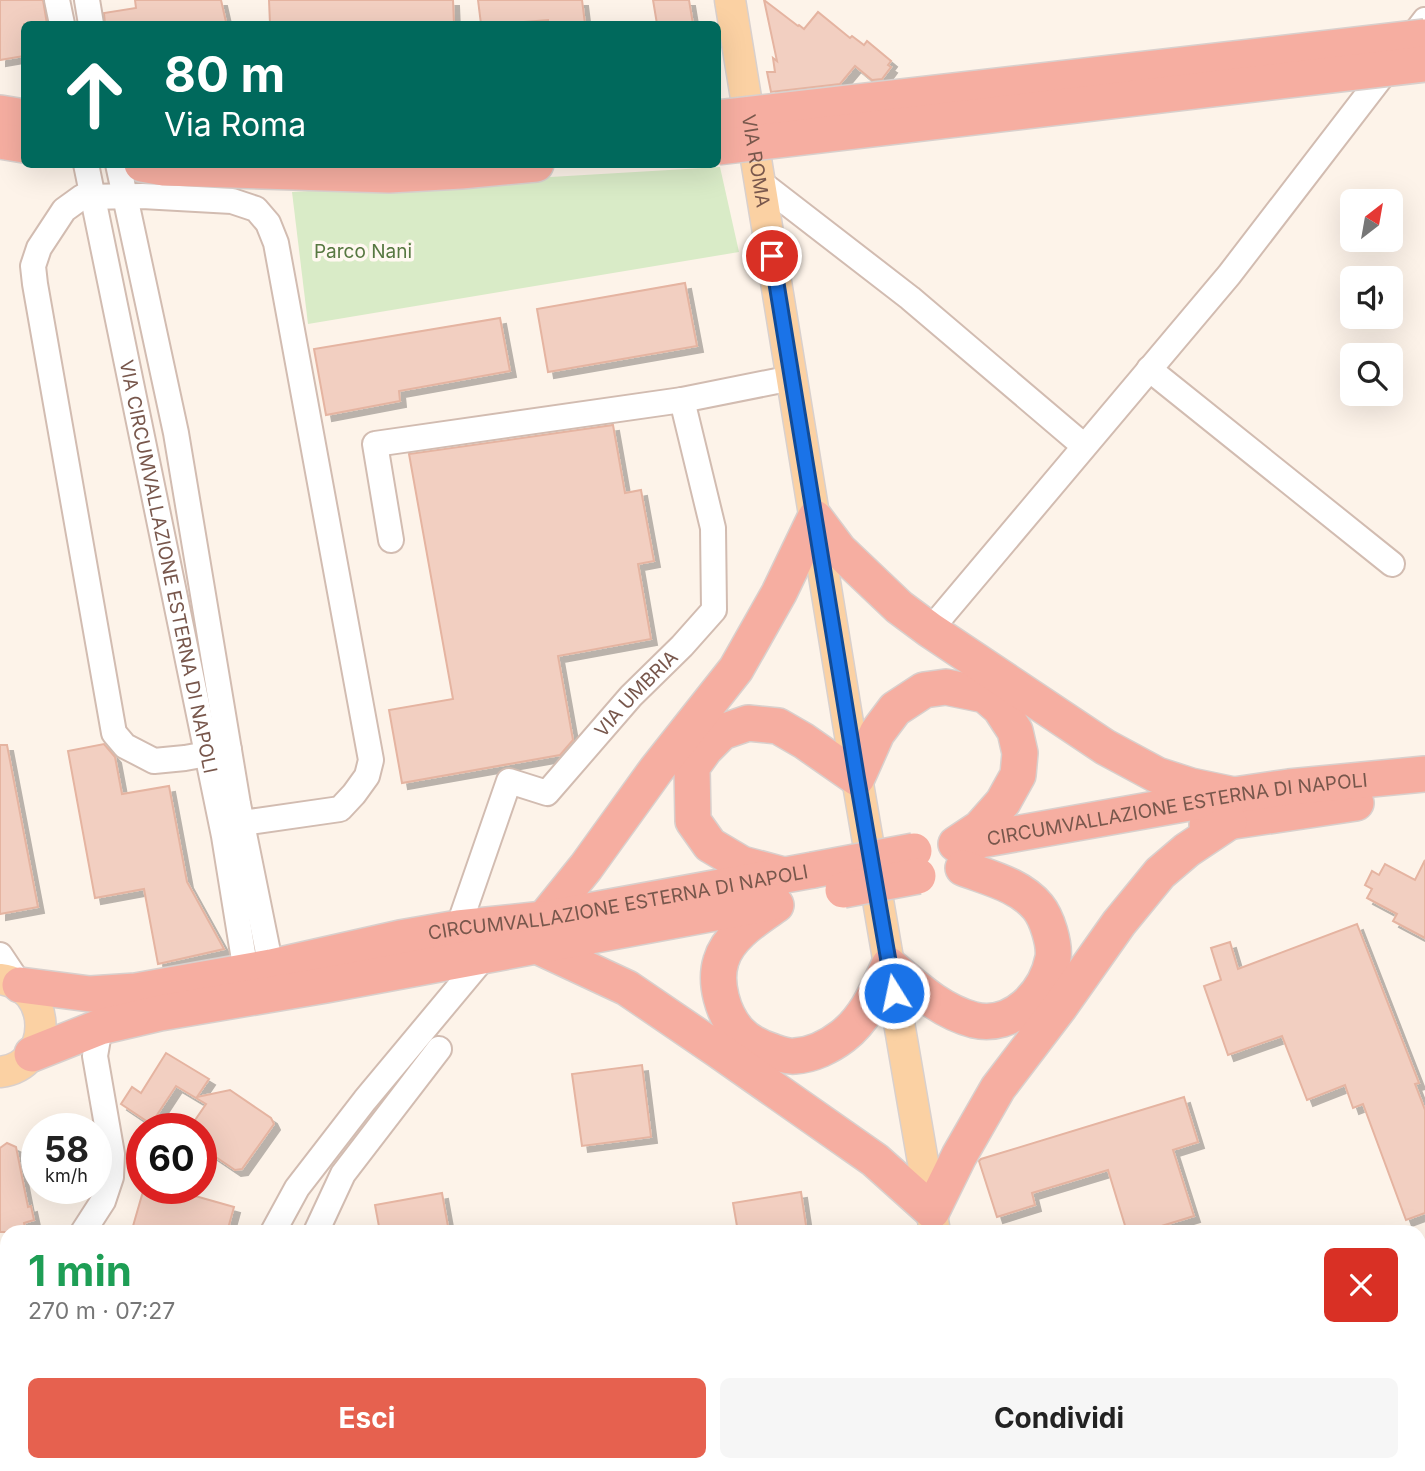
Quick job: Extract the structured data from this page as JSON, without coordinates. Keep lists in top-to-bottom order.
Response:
{
  "streets": {
    "highway": ["CIRCUMVALLAZIONE ESTERNA DI NAPOLI"],
    "main road": ["VIA ROMA"],
    "street": ["VIA CIRCUMVALLAZIONE ESTERNA DI NAPOLI", "VIA UMBRIA"]
  },
  "crossings": [
    ["VIA CIRCUMVALLAZIONE ESTERNA DI NAPOLI", "CIRCUMVALLAZIONE ESTERNA DI NAPOLI"],
    ["VIA UMBRIA", "CIRCUMVALLAZIONE ESTERNA DI NAPOLI"]
  ],
  "parks": ["Parco Nani"],
  "north": "top right",
  "page": {
    "turn": ["80 m", "Via Roma"],
    "speed": "58 km/h",
    "limit": "60",
    "heading": ["1 min", "270 m · 07:27"],
    "buttons": ["Esci", "Condividi"]
  }
}
